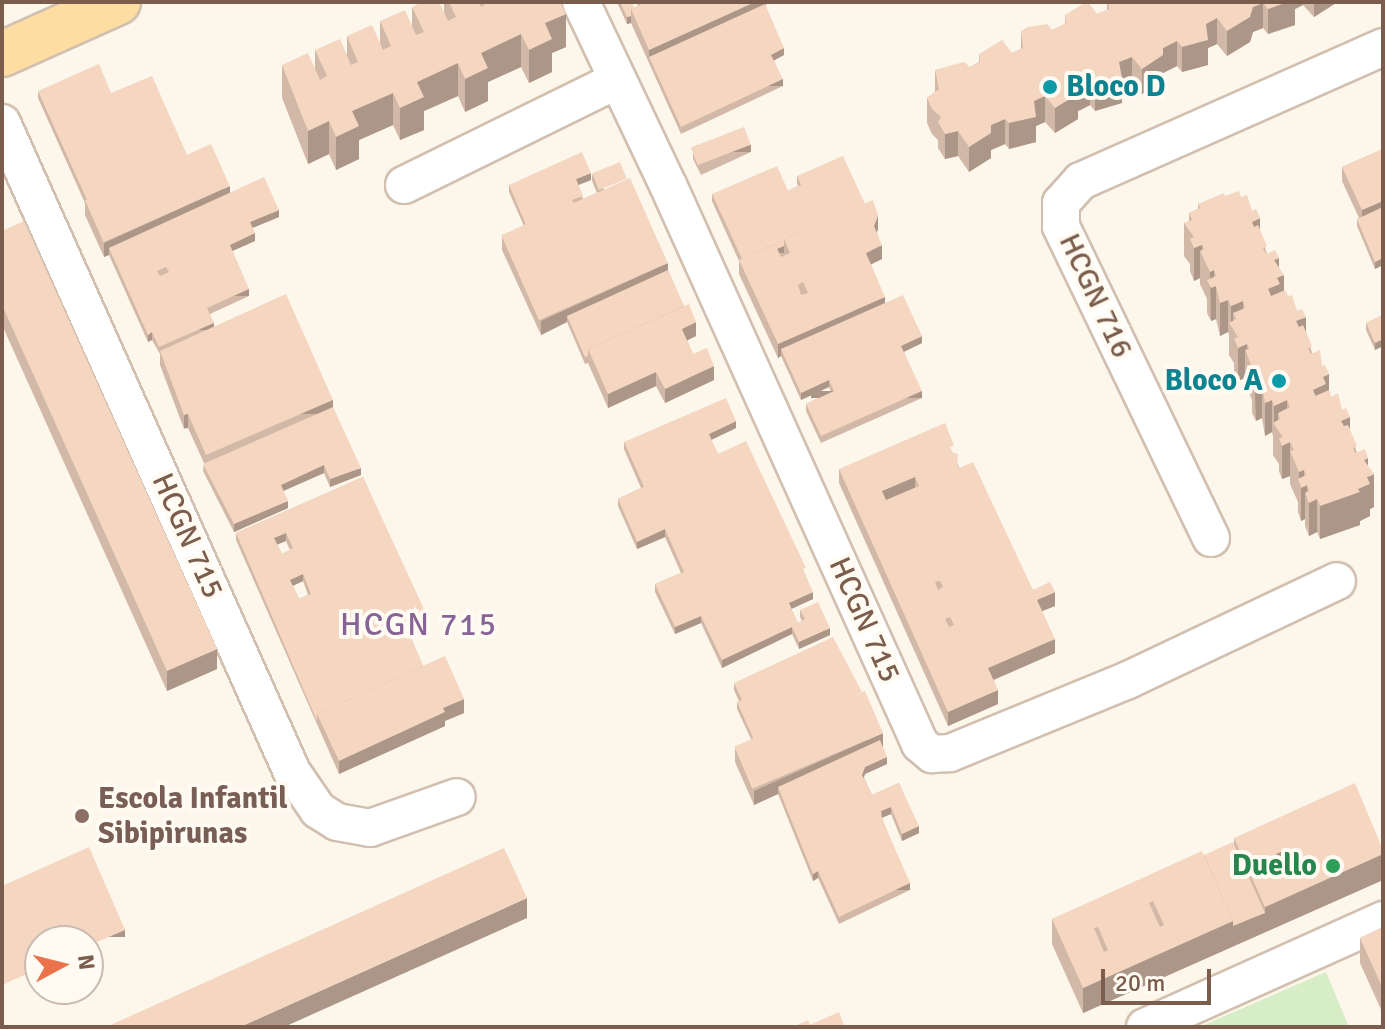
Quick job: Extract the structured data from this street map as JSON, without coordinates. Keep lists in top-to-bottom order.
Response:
{
  "streets": {
    "street": ["HCGN 716", "HCGN 715"]
  },
  "districts": ["HCGN 715"],
  "places": [
    "Bloco D",
    "Bloco A",
    "Escola Infantil Sibipirunas",
    "Duello"
  ],
  "scale_bar": "20 m",
  "north": "right"
}
